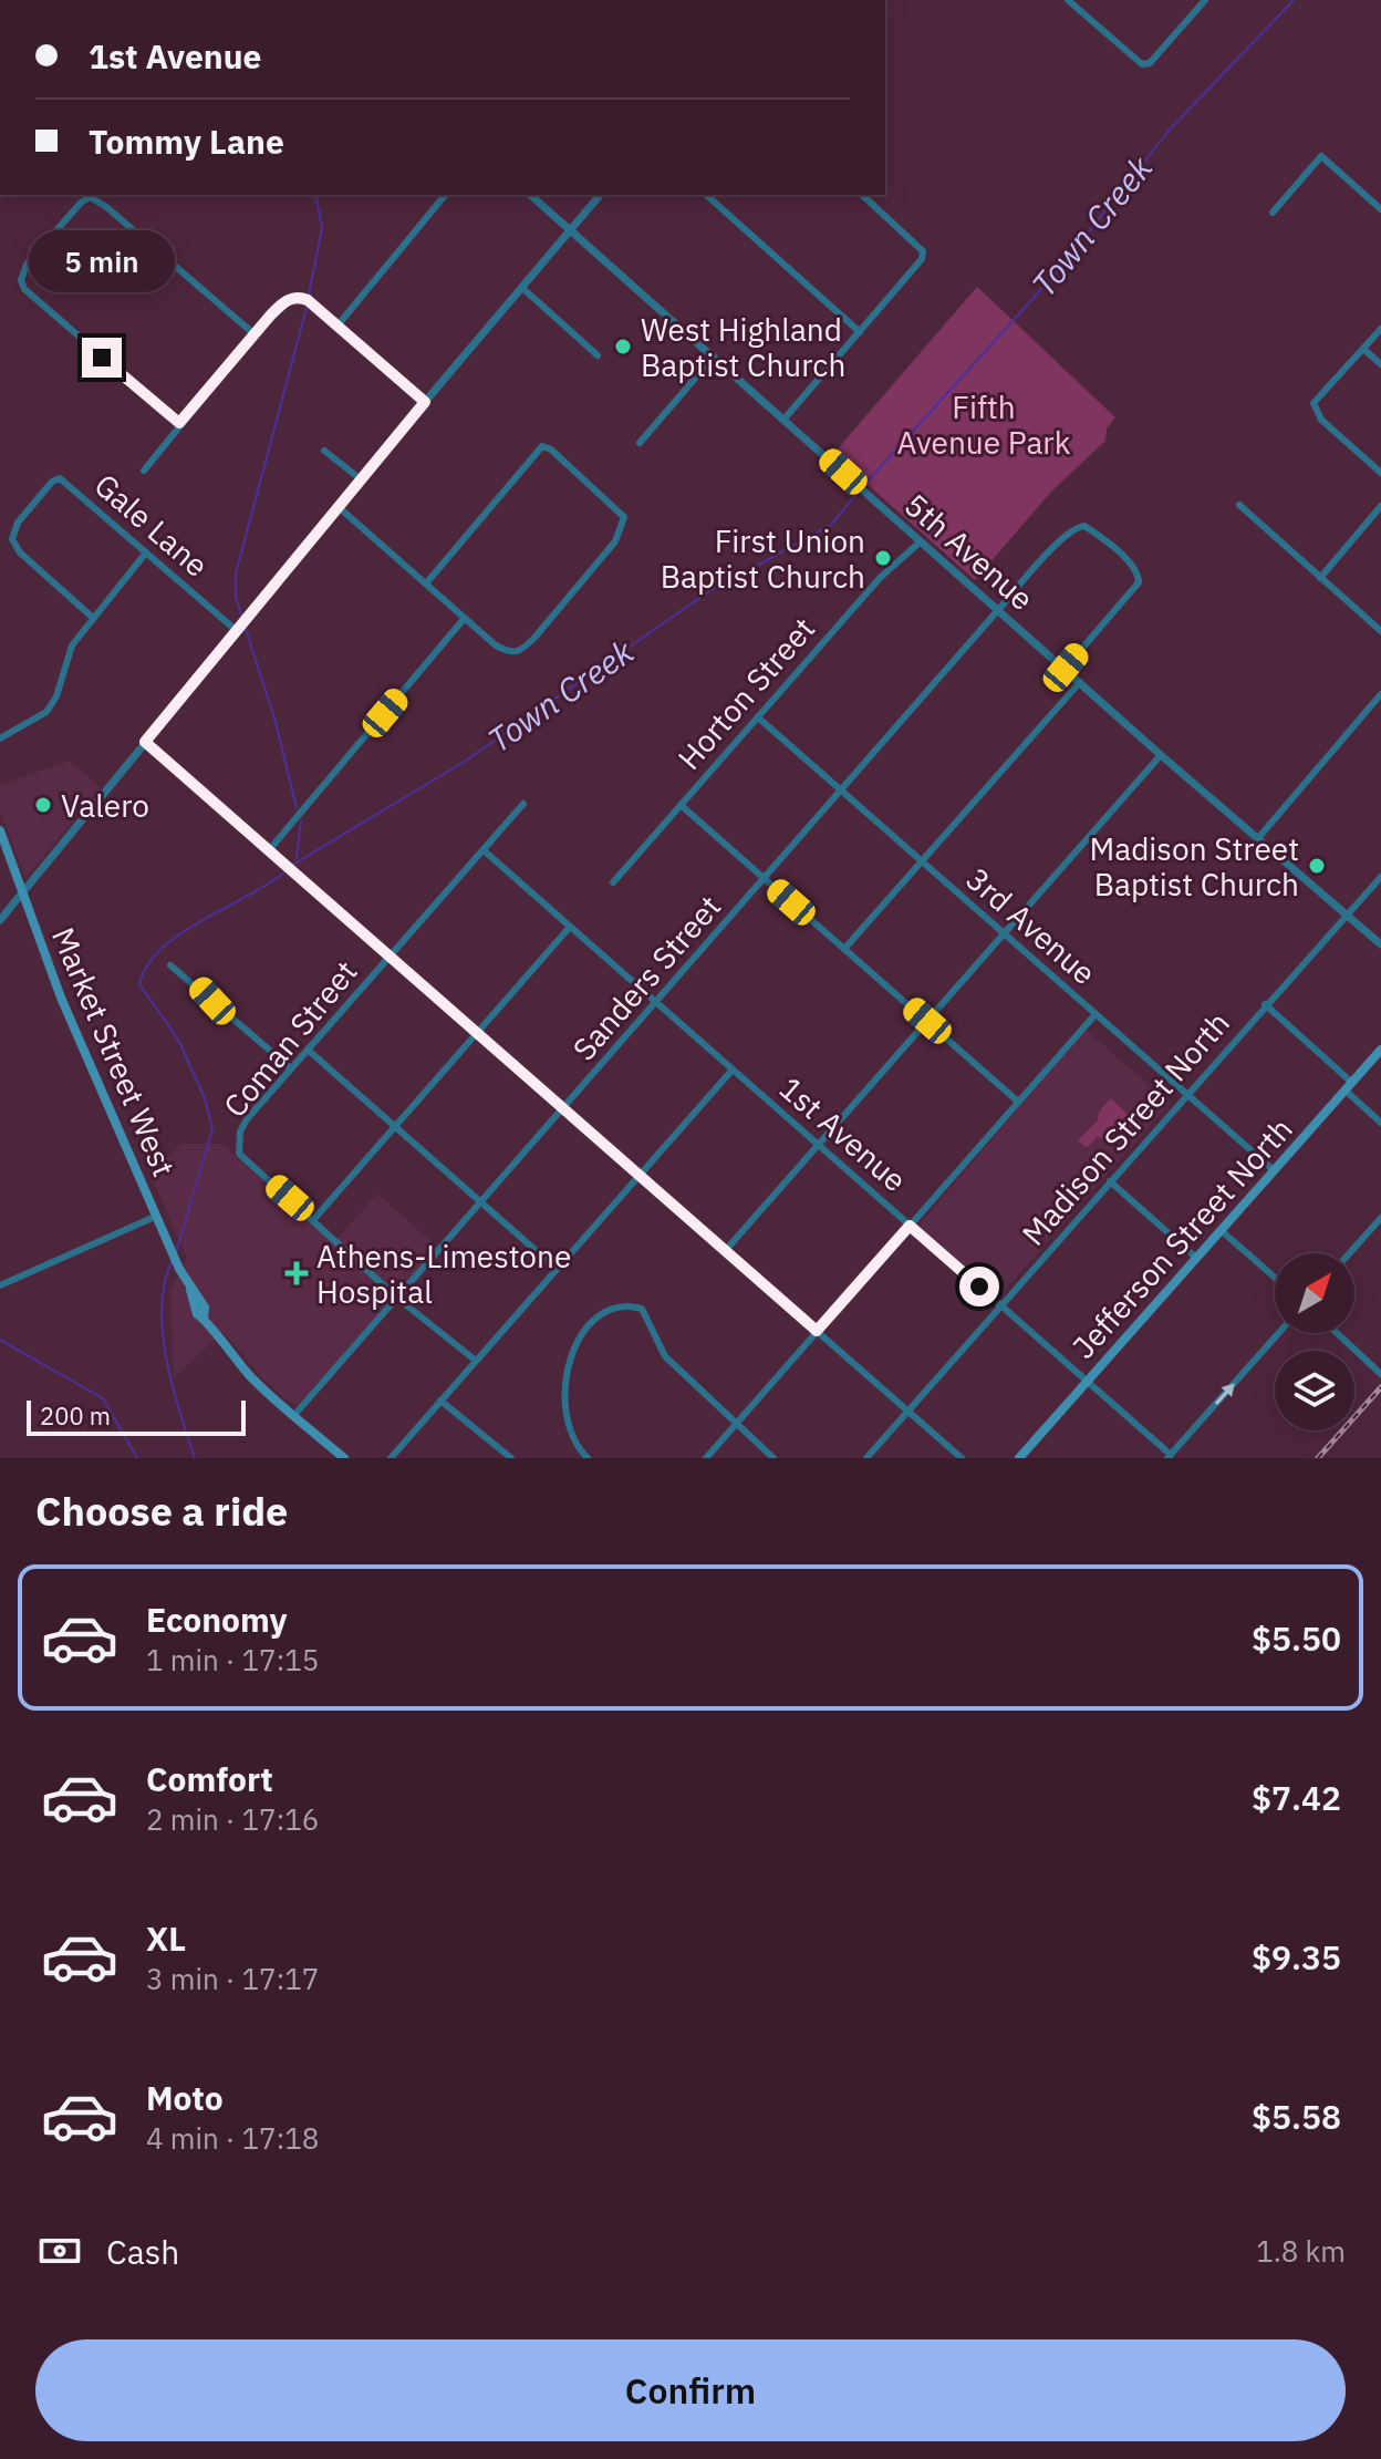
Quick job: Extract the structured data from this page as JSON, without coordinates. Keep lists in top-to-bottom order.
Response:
{
  "streets": {
    "main road": ["Market Street West", "Jefferson Street North"],
    "street": [
      "Gale Lane",
      "5th Avenue",
      "Horton Street",
      "3rd Avenue",
      "Sanders Street",
      "Coman Street",
      "Madison Street North",
      "1st Avenue"
    ]
  },
  "crossings": [
    ["5th Avenue", "Horton Street"],
    ["5th Avenue", "Sanders Street"],
    ["5th Avenue", "Madison Street North"],
    ["Horton Street", "3rd Avenue"],
    ["3rd Avenue", "Sanders Street"],
    ["3rd Avenue", "Madison Street North"],
    ["3rd Avenue", "Jefferson Street North"],
    ["Sanders Street", "Market Street West"],
    ["Sanders Street", "1st Avenue"],
    ["Coman Street", "1st Avenue"],
    ["Madison Street North", "1st Avenue"],
    ["1st Avenue", "Jefferson Street North"]
  ],
  "water": ["Town Creek"],
  "parks": ["Fifth Avenue Park"],
  "places": {
    "other": [
      "West Highland Baptist Church",
      "First Union Baptist Church",
      "Valero",
      "Madison Street Baptist Church"
    ],
    "health": ["Athens-Limestone Hospital"]
  },
  "scale_bar": "200 m",
  "north": "top right",
  "page": {
    "banner": ["1st Avenue", "Tommy Lane"],
    "bubble": "5 min",
    "scale": "200 m",
    "heading": "Choose a ride",
    "list": [
      {
        "name": "Economy",
        "note": "1 min · 17:15",
        "value": "$5.50"
      },
      {
        "name": "Comfort",
        "note": "2 min · 17:16",
        "value": "$7.42"
      },
      {
        "name": "XL",
        "note": "3 min · 17:17",
        "value": "$9.35"
      },
      {
        "name": "Moto",
        "note": "4 min · 17:18",
        "value": "$5.58"
      }
    ],
    "pay": ["Cash", "1.8 km"],
    "buttons": "Confirm"
  }
}
